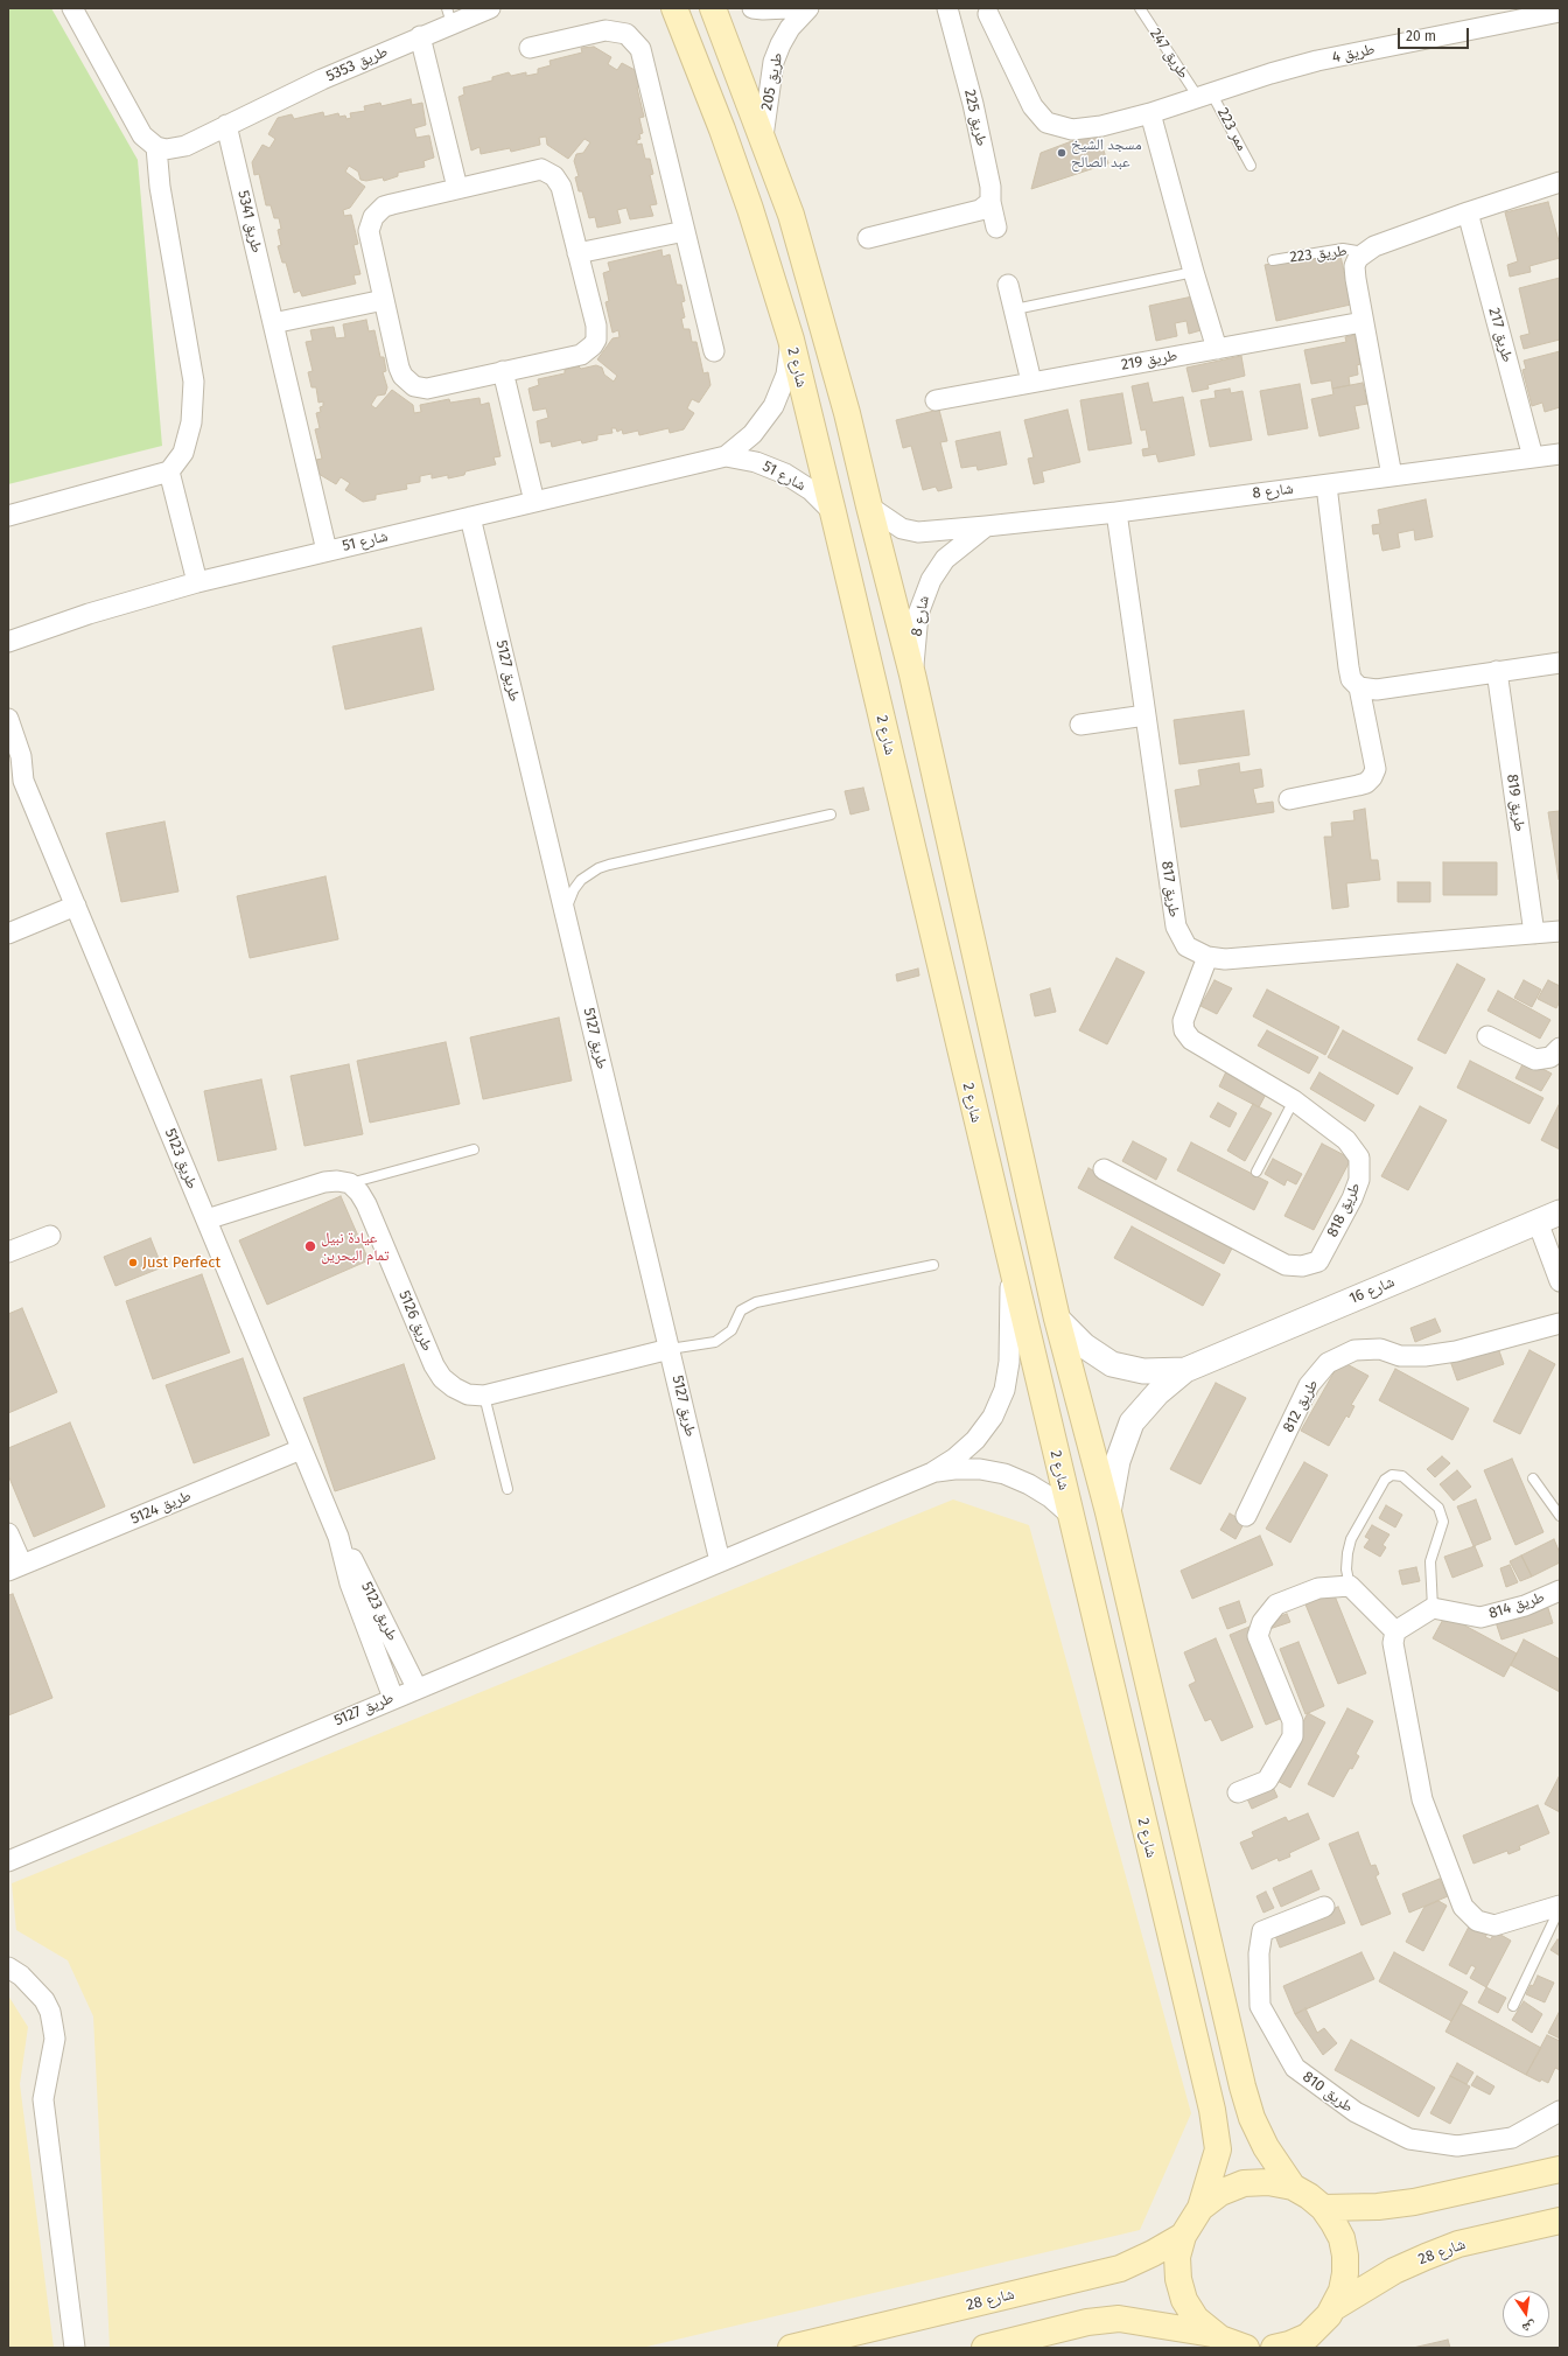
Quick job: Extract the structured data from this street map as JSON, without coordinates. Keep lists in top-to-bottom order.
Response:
{
  "streets": {
    "main road": ["شارع 2", "شارع 28"],
    "street": [
      "طريق 4",
      "طريق 5353",
      "طريق 205",
      "طريق 225",
      "طريق 5341",
      "طريق 217",
      "طريق 219",
      "شارع 51",
      "شارع 8",
      "طريق 5127",
      "طريق 819",
      "طريق 817",
      "طريق 5123",
      "طريق 818",
      "شارع 16",
      "طريق 5126",
      "طريق 812",
      "طريق 5124",
      "طريق 814",
      "طريق 810"
    ],
    "lane": ["طريق 247", "ممر 223", "طريق 223"]
  },
  "crossings": [
    ["طريق 247", "طريق 4"],
    ["طريق 247", "ممر 223"],
    ["طريق 4", "ممر 223"],
    ["طريق 5353", "طريق 5341"],
    ["طريق 5341", "شارع 51"],
    ["طريق 217", "شارع 8"],
    ["شارع 2", "شارع 51"],
    ["شارع 2", "طريق 5127"],
    ["شارع 51", "طريق 5127"],
    ["شارع 8", "طريق 817"],
    ["طريق 5127", "طريق 5123"],
    ["طريق 5127", "طريق 5126"],
    ["طريق 819", "طريق 817"],
    ["طريق 817", "طريق 818"],
    ["طريق 5123", "طريق 5124"]
  ],
  "places": ["مسجد الشيخ عبد الصالح", "عيادة نبيل تمام البحرين", "Just Perfect"],
  "scale_bar": "20 m",
  "north": "bottom"
}
